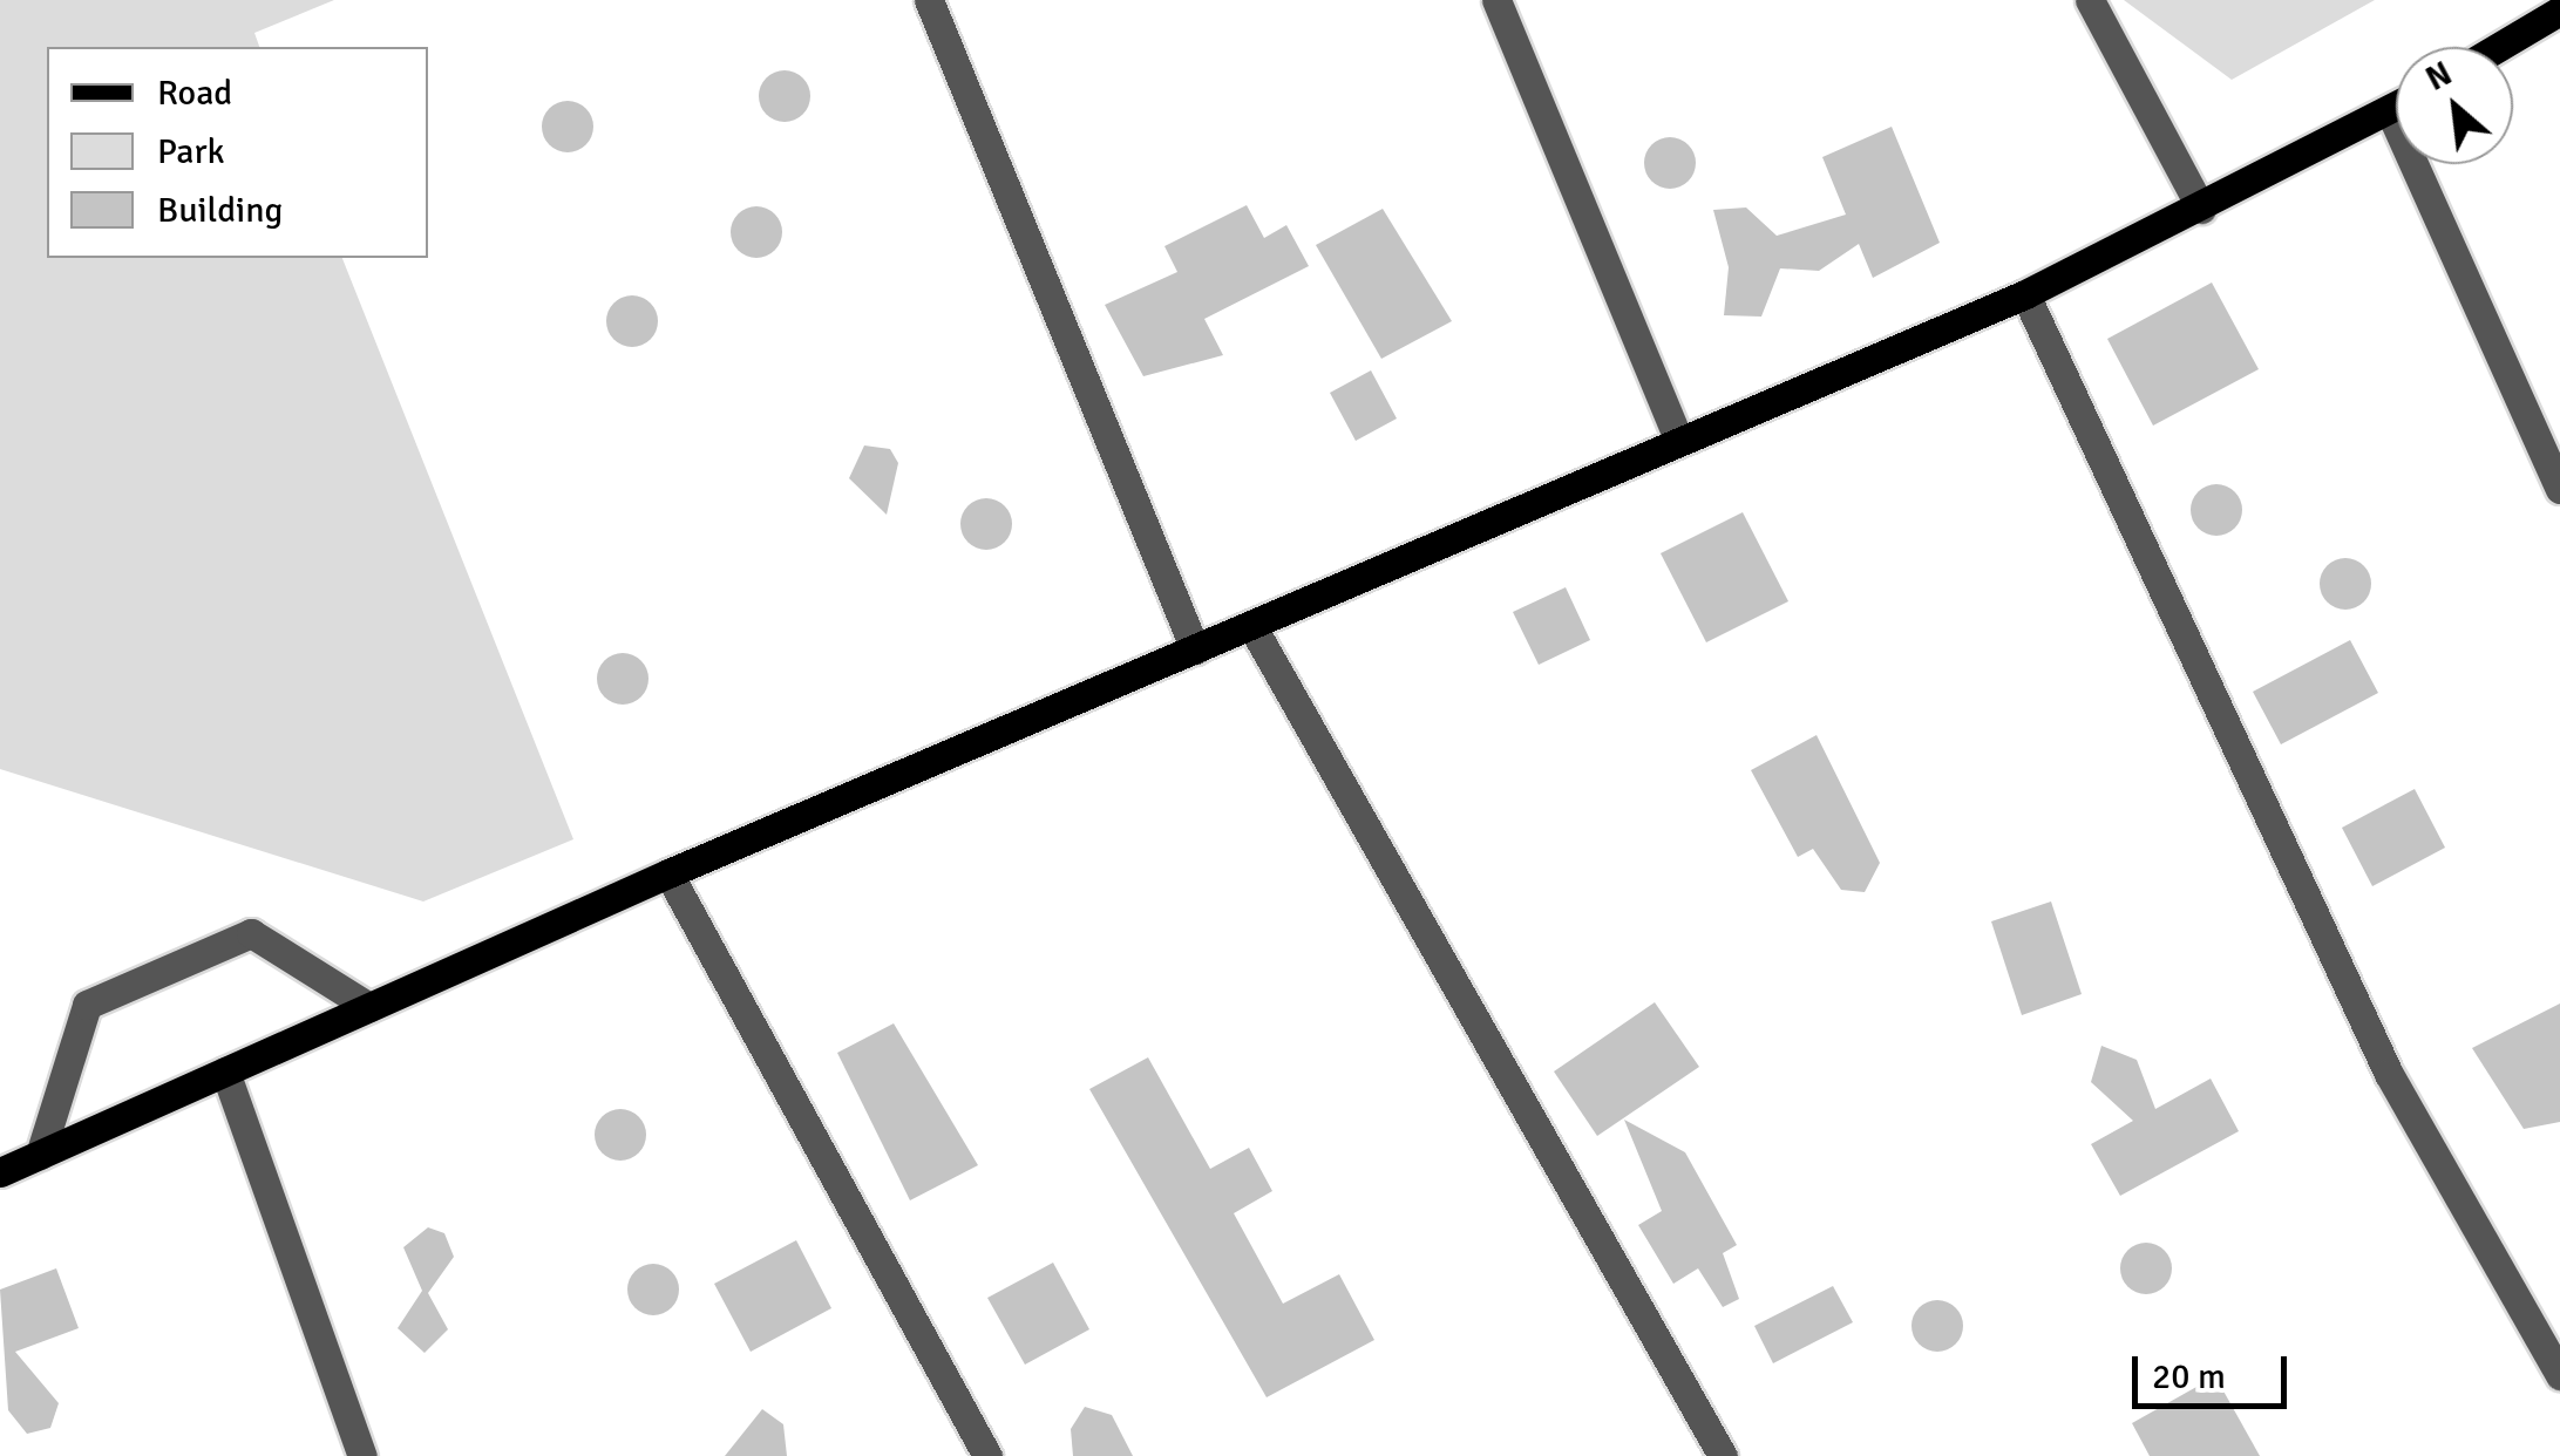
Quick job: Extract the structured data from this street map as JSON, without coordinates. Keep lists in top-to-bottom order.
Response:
{
  "legend": ["Road", "Park", "Building"],
  "scale_bar": "20 m",
  "north": "top left"
}
